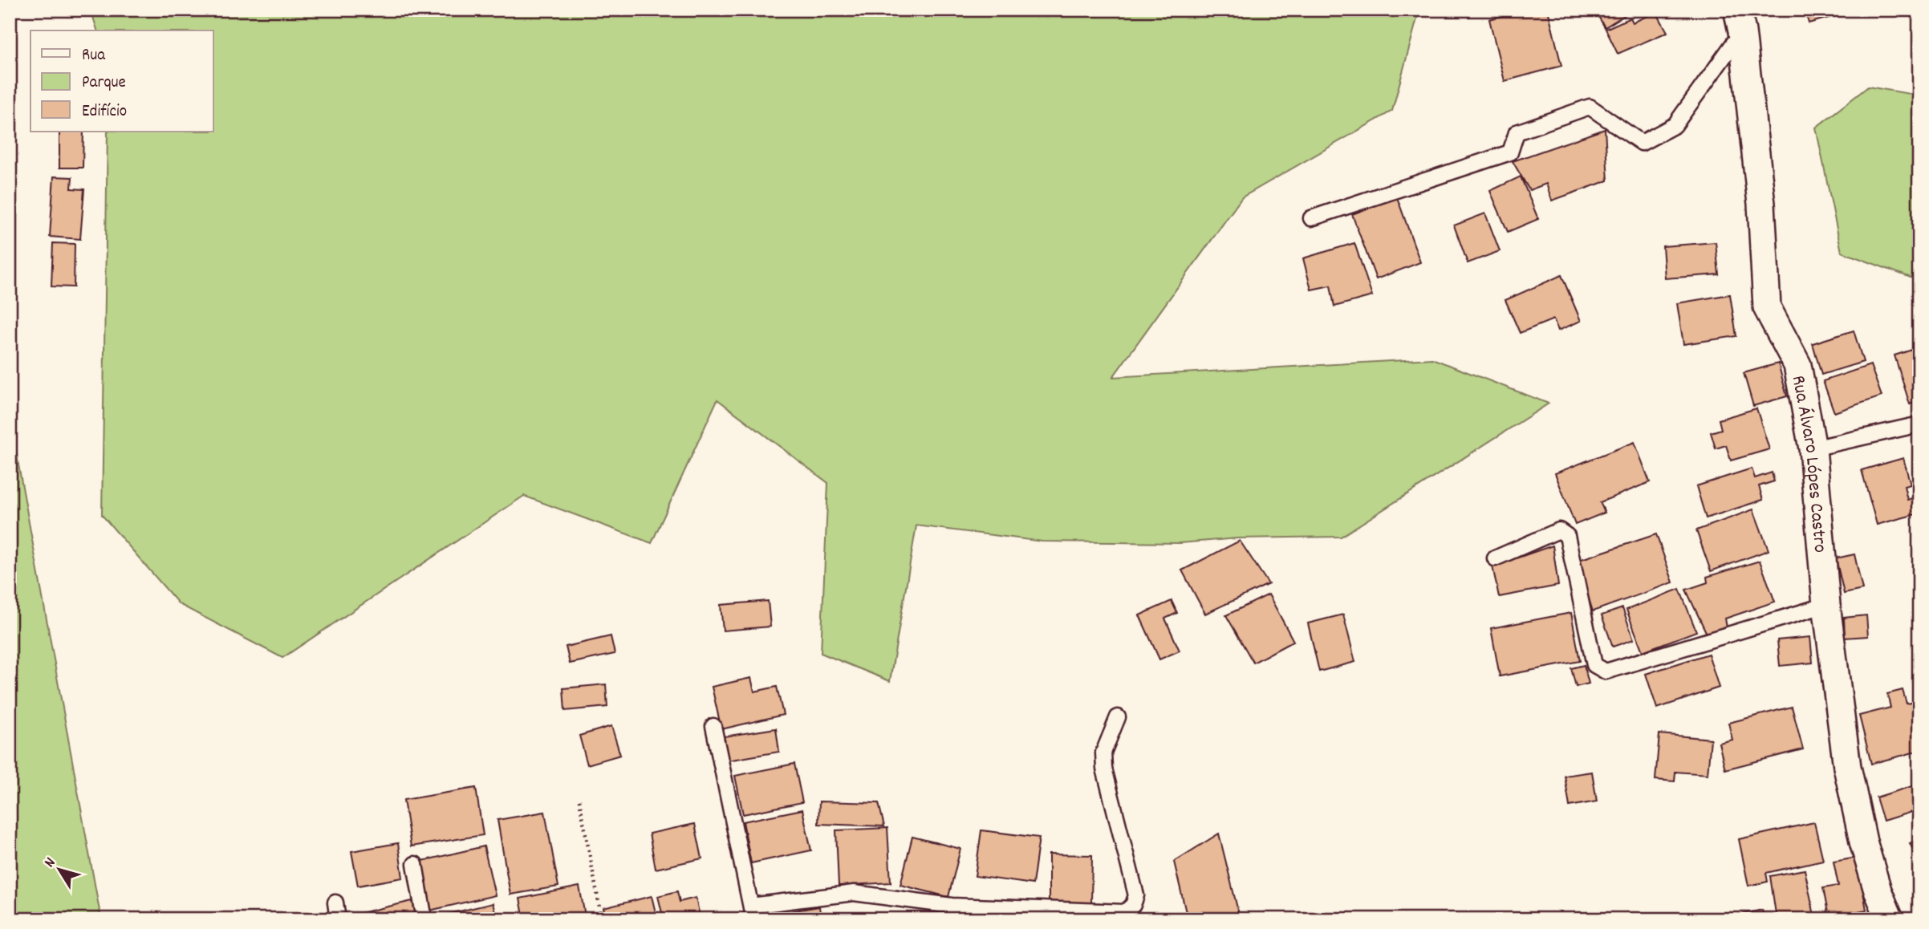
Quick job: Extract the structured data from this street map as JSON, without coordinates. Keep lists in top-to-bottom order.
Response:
{
  "streets": {
    "street": ["Rua Álvaro Lópes Castro"]
  },
  "legend": ["Rua", "Parque", "Edifício"],
  "north": "top left"
}
